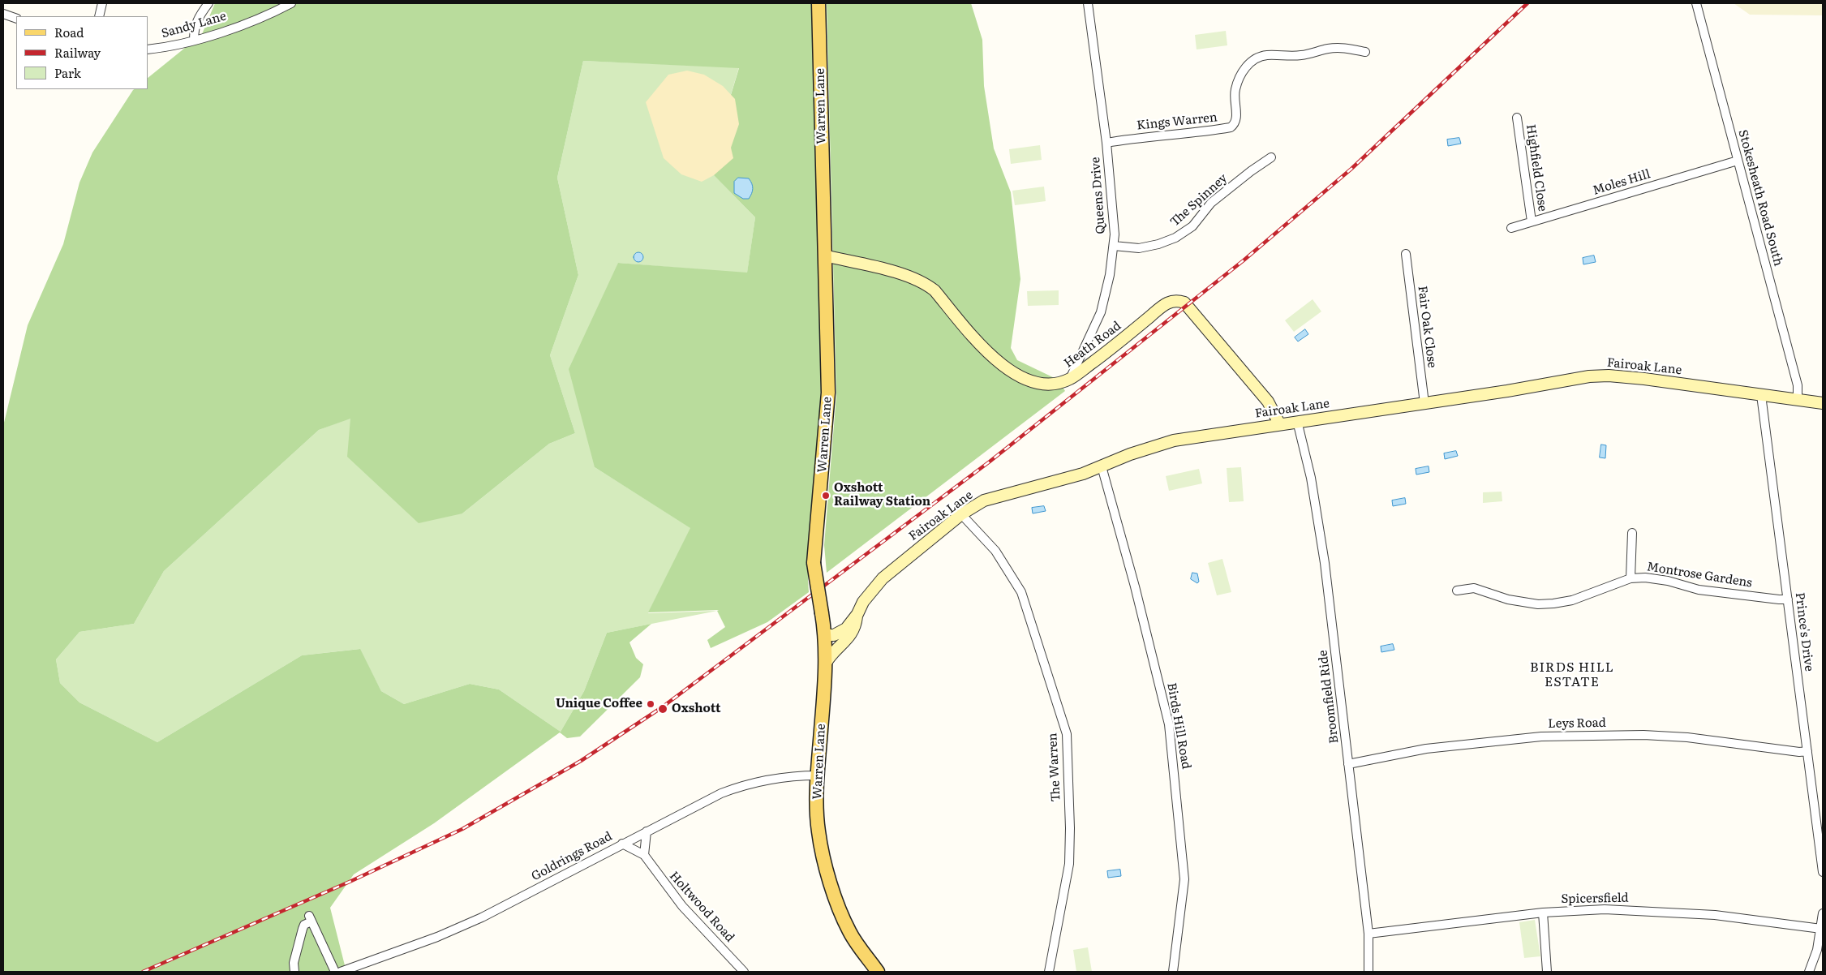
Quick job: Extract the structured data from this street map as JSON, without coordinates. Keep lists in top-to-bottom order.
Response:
{
  "streets": {
    "main road": ["Warren Lane", "Heath Road", "Fairoak Lane"],
    "street": [
      "Sandy Lane",
      "Kings Warren",
      "Highfield Close",
      "Moles Hill",
      "Queens Drive",
      "Stokesheath Road South",
      "The Spinney",
      "Fair Oak Close",
      "Montrose Gardens",
      "Prince's Drive",
      "Broomfield Ride",
      "Leys Road",
      "Birds Hill Road",
      "The Warren",
      "Goldrings Road",
      "Spicersfield",
      "Holtwood Road"
    ]
  },
  "crossings": [
    ["Warren Lane", "Heath Road"],
    ["Warren Lane", "Fairoak Lane"],
    ["Warren Lane", "Goldrings Road"],
    ["Kings Warren", "Queens Drive"],
    ["Highfield Close", "Moles Hill"],
    ["Moles Hill", "Stokesheath Road South"],
    ["Queens Drive", "The Spinney"],
    ["Queens Drive", "Heath Road"],
    ["Stokesheath Road South", "Fairoak Lane"],
    ["Fair Oak Close", "Fairoak Lane"],
    ["Heath Road", "Fairoak Lane"],
    ["Fairoak Lane", "Prince's Drive"],
    ["Fairoak Lane", "Broomfield Ride"],
    ["Fairoak Lane", "Birds Hill Road"],
    ["Fairoak Lane", "The Warren"],
    ["Montrose Gardens", "Prince's Drive"],
    ["Prince's Drive", "Leys Road"],
    ["Broomfield Ride", "Leys Road"],
    ["Broomfield Ride", "Spicersfield"],
    ["Goldrings Road", "Holtwood Road"]
  ],
  "districts": ["BIRDS HILL ESTATE"],
  "places": ["Oxshott Railway Station", "Unique Coffee", "Oxshott"],
  "legend": ["Road", "Railway", "Park"]
}
